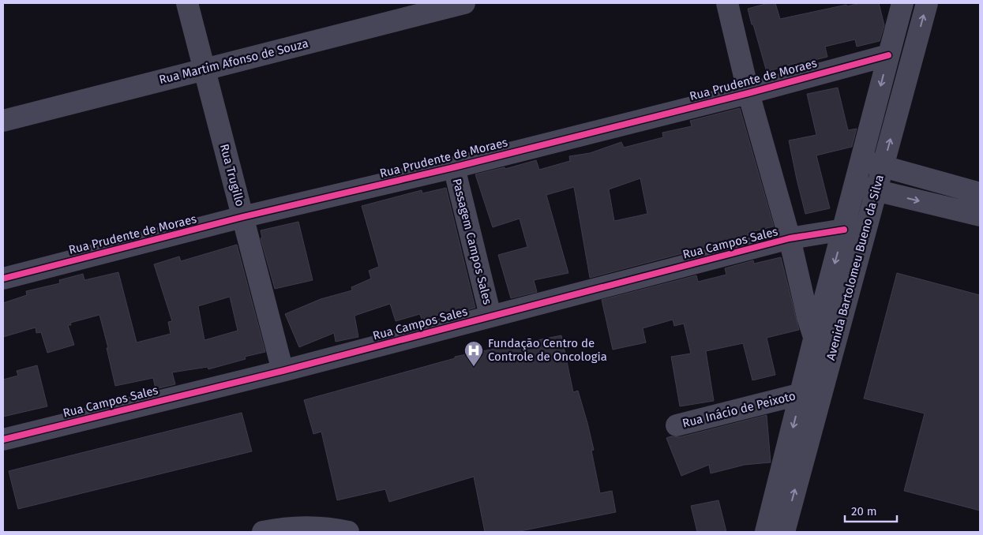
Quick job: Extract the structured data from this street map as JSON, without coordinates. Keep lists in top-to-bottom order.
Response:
{
  "streets": {
    "street": [
      "Rua Martim Afonso de Souza",
      "Rua Prudente de Moraes",
      "Rua Trugillo",
      "Passagem Campos Sales",
      "Rua Campos Sales",
      "Avenida Bartolomeu Bueno da Silva",
      "Rua Inácio de Peixoto"
    ]
  },
  "crossings": [
    ["Rua Martim Afonso de Souza", "Rua Trugillo"],
    ["Rua Prudente de Moraes", "Rua Trugillo"],
    ["Rua Prudente de Moraes", "Passagem Campos Sales"],
    ["Rua Prudente de Moraes", "Avenida Bartolomeu Bueno da Silva"],
    ["Rua Trugillo", "Rua Campos Sales"],
    ["Passagem Campos Sales", "Rua Campos Sales"],
    ["Rua Campos Sales", "Avenida Bartolomeu Bueno da Silva"],
    ["Avenida Bartolomeu Bueno da Silva", "Rua Inácio de Peixoto"]
  ],
  "places": {
    "hospital": ["Fundação Centro de Controle de Oncologia"]
  },
  "scale_bar": "20 m"
}
